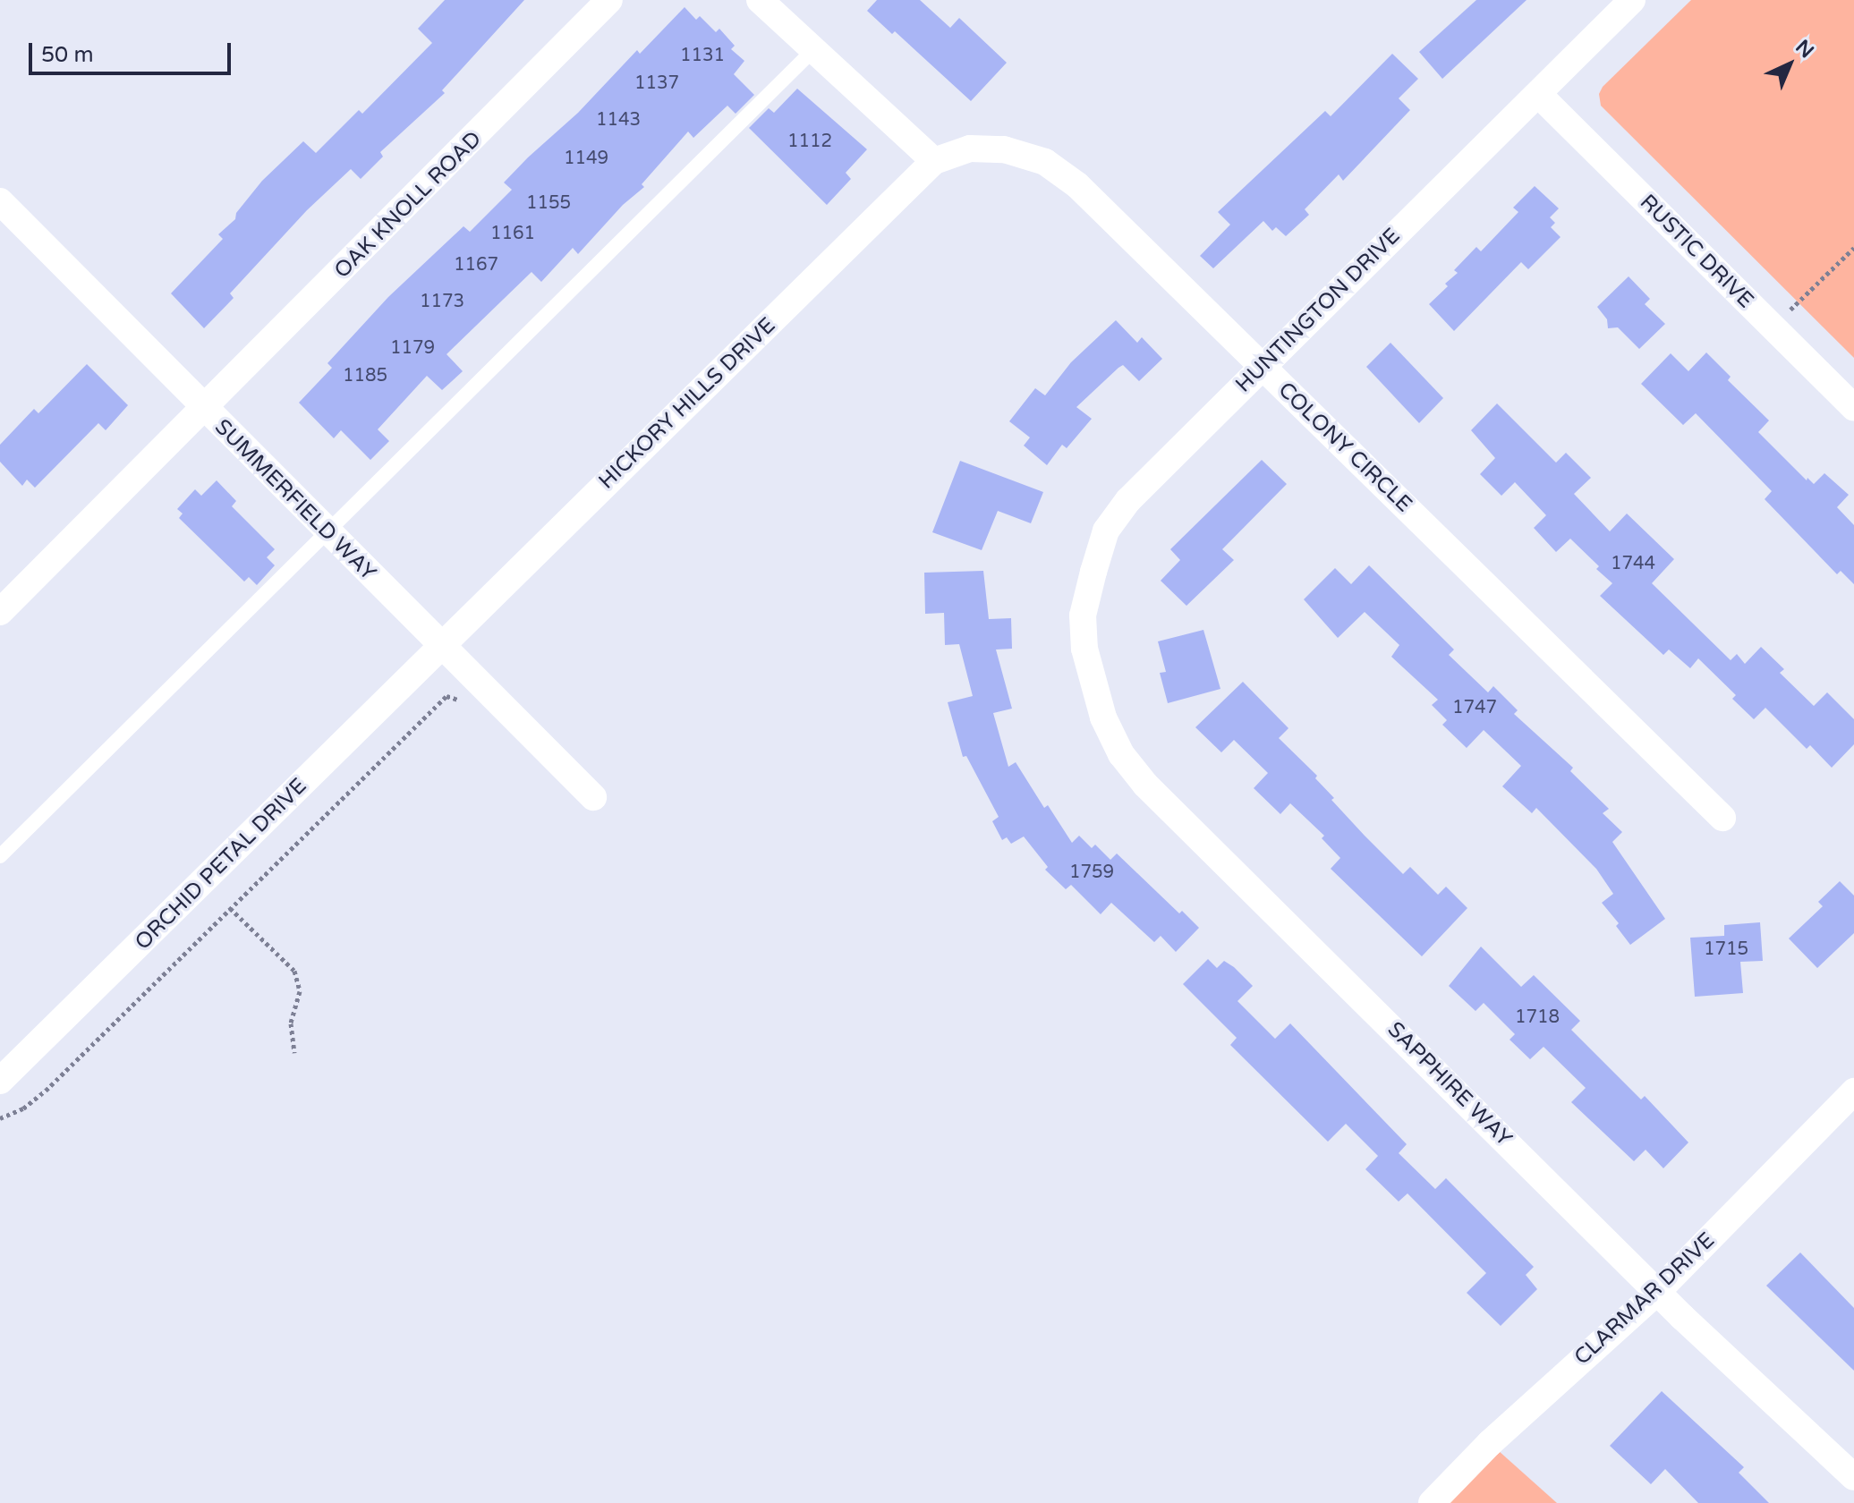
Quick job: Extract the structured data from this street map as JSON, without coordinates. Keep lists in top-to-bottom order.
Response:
{
  "streets": {
    "street": [
      "OAK KNOLL ROAD",
      "RUSTIC DRIVE",
      "HUNTINGTON DRIVE",
      "HICKORY HILLS DRIVE",
      "COLONY CIRCLE",
      "SUMMERFIELD WAY",
      "ORCHID PETAL DRIVE",
      "SAPPHIRE WAY",
      "CLARMAR DRIVE"
    ]
  },
  "crossings": [
    ["OAK KNOLL ROAD", "SUMMERFIELD WAY"],
    ["RUSTIC DRIVE", "HUNTINGTON DRIVE"],
    ["HUNTINGTON DRIVE", "COLONY CIRCLE"],
    ["HUNTINGTON DRIVE", "SAPPHIRE WAY"],
    ["HICKORY HILLS DRIVE", "COLONY CIRCLE"],
    ["HICKORY HILLS DRIVE", "SUMMERFIELD WAY"],
    ["HICKORY HILLS DRIVE", "ORCHID PETAL DRIVE"],
    ["SUMMERFIELD WAY", "ORCHID PETAL DRIVE"],
    ["SAPPHIRE WAY", "CLARMAR DRIVE"]
  ],
  "house_numbers": [
    "1131",
    "1137",
    "1143",
    "1112",
    "1149",
    "1155",
    "1161",
    "1167",
    "1173",
    "1179",
    "1185",
    "1744",
    "1747",
    "1759",
    "1715",
    "1718"
  ],
  "scale_bar": "50 m",
  "north": "top right"
}
